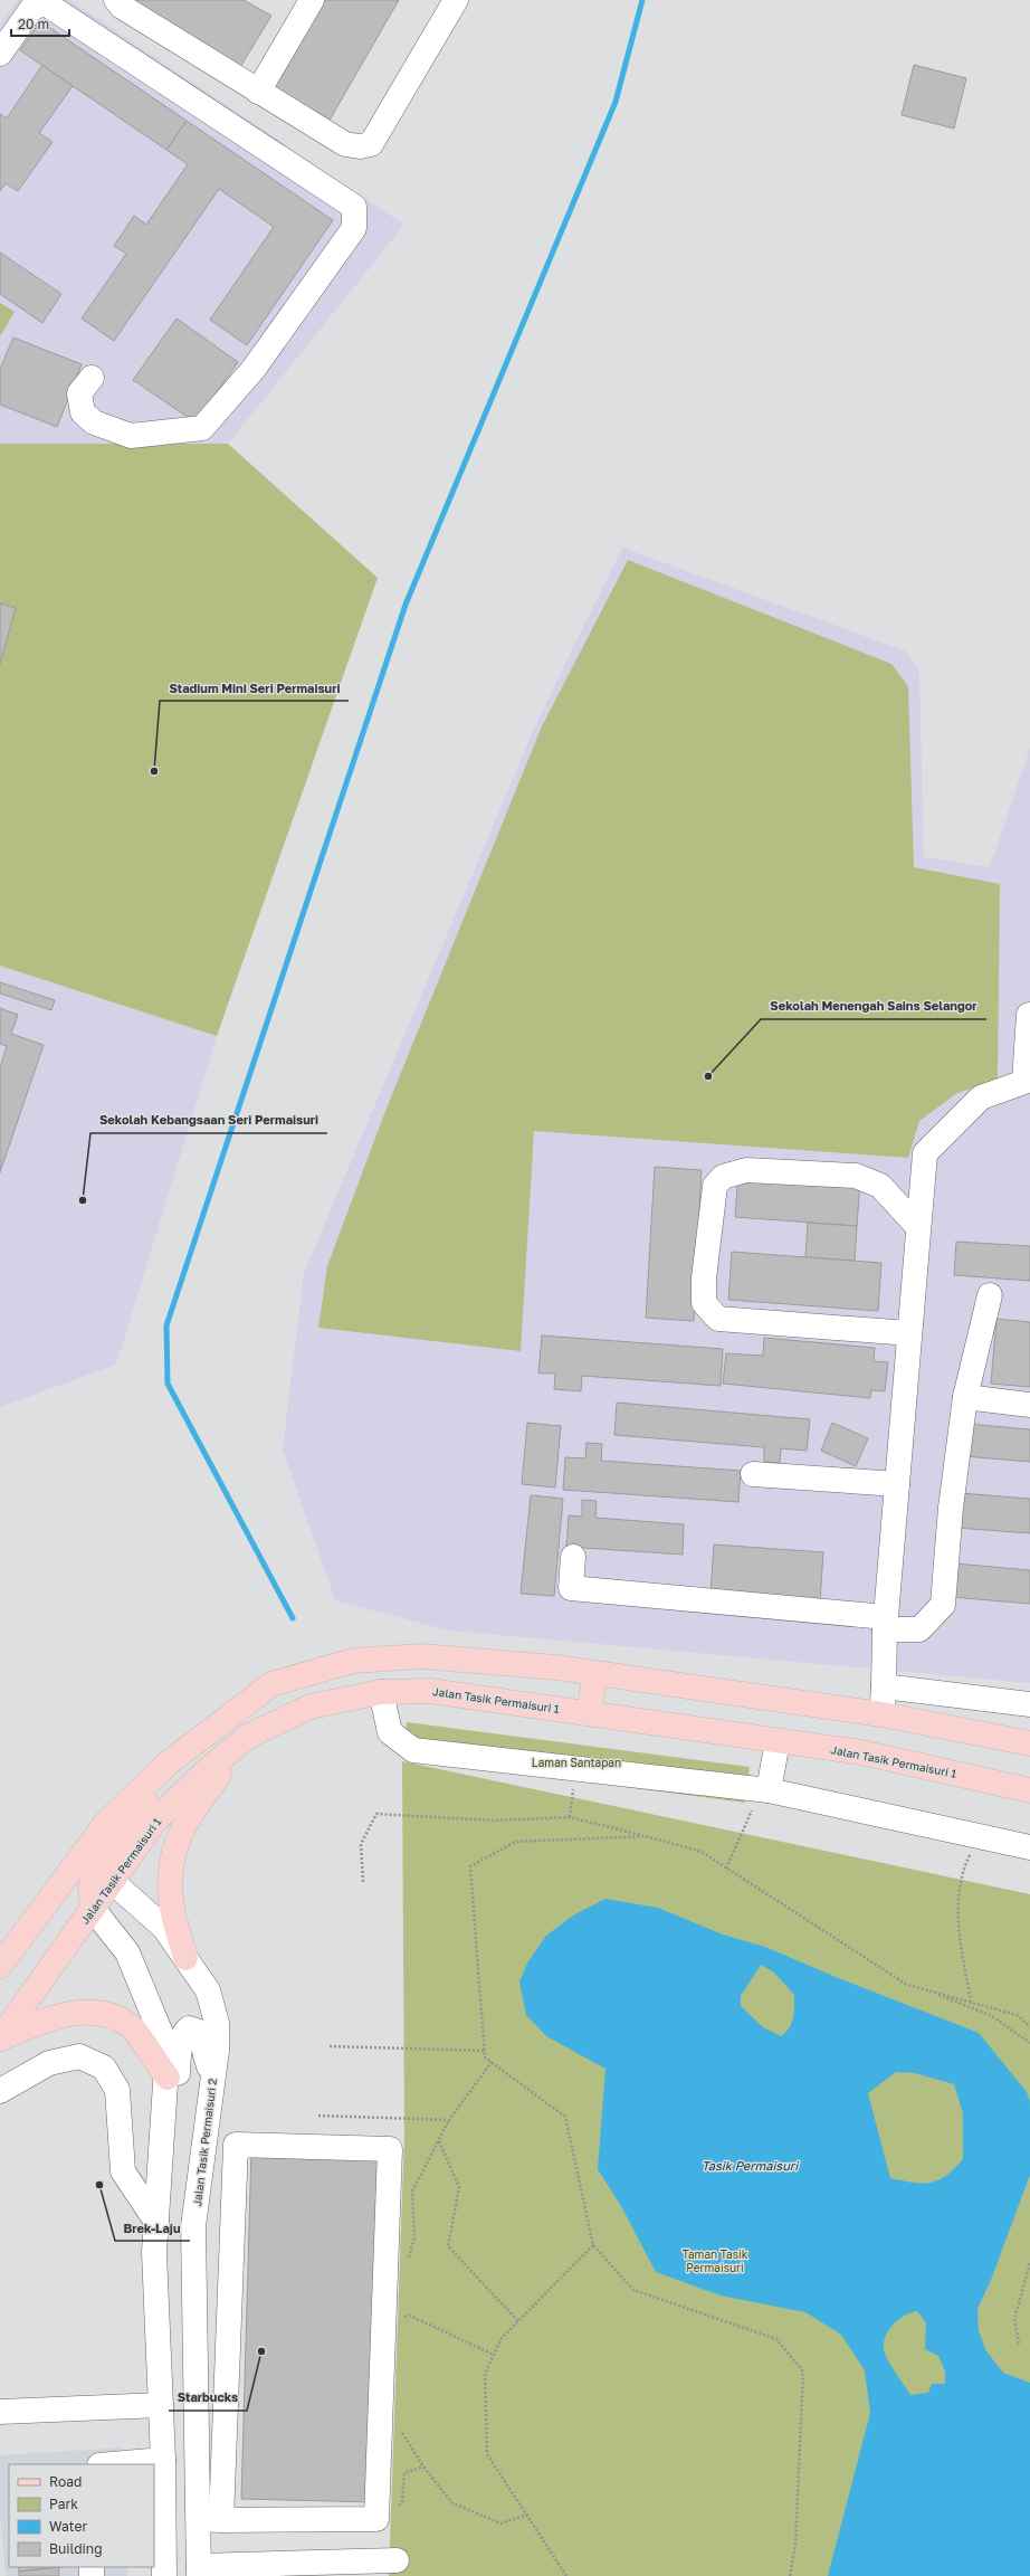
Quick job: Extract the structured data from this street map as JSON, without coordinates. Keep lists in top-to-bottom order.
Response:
{
  "streets": {
    "main road": ["Jalan Tasik Permaisuri 1"],
    "street": ["Jalan Tasik Permaisuri 2"]
  },
  "crossings": [
    ["Jalan Tasik Permaisuri 1", "Jalan Tasik Permaisuri 2"]
  ],
  "water": ["Tasik Permaisuri"],
  "parks": ["Laman Santapan", "Taman Tasik Permaisuri"],
  "places": [
    "Stadium Mini Seri Permaisuri",
    "Sekolah Menengah Sains Selangor",
    "Sekolah Kebangsaan Seri Permaisuri",
    "Brek-Laju",
    "Starbucks"
  ],
  "legend": [
    "Road",
    "Park",
    "Water",
    "Building"
  ],
  "scale_bar": "20 m"
}
